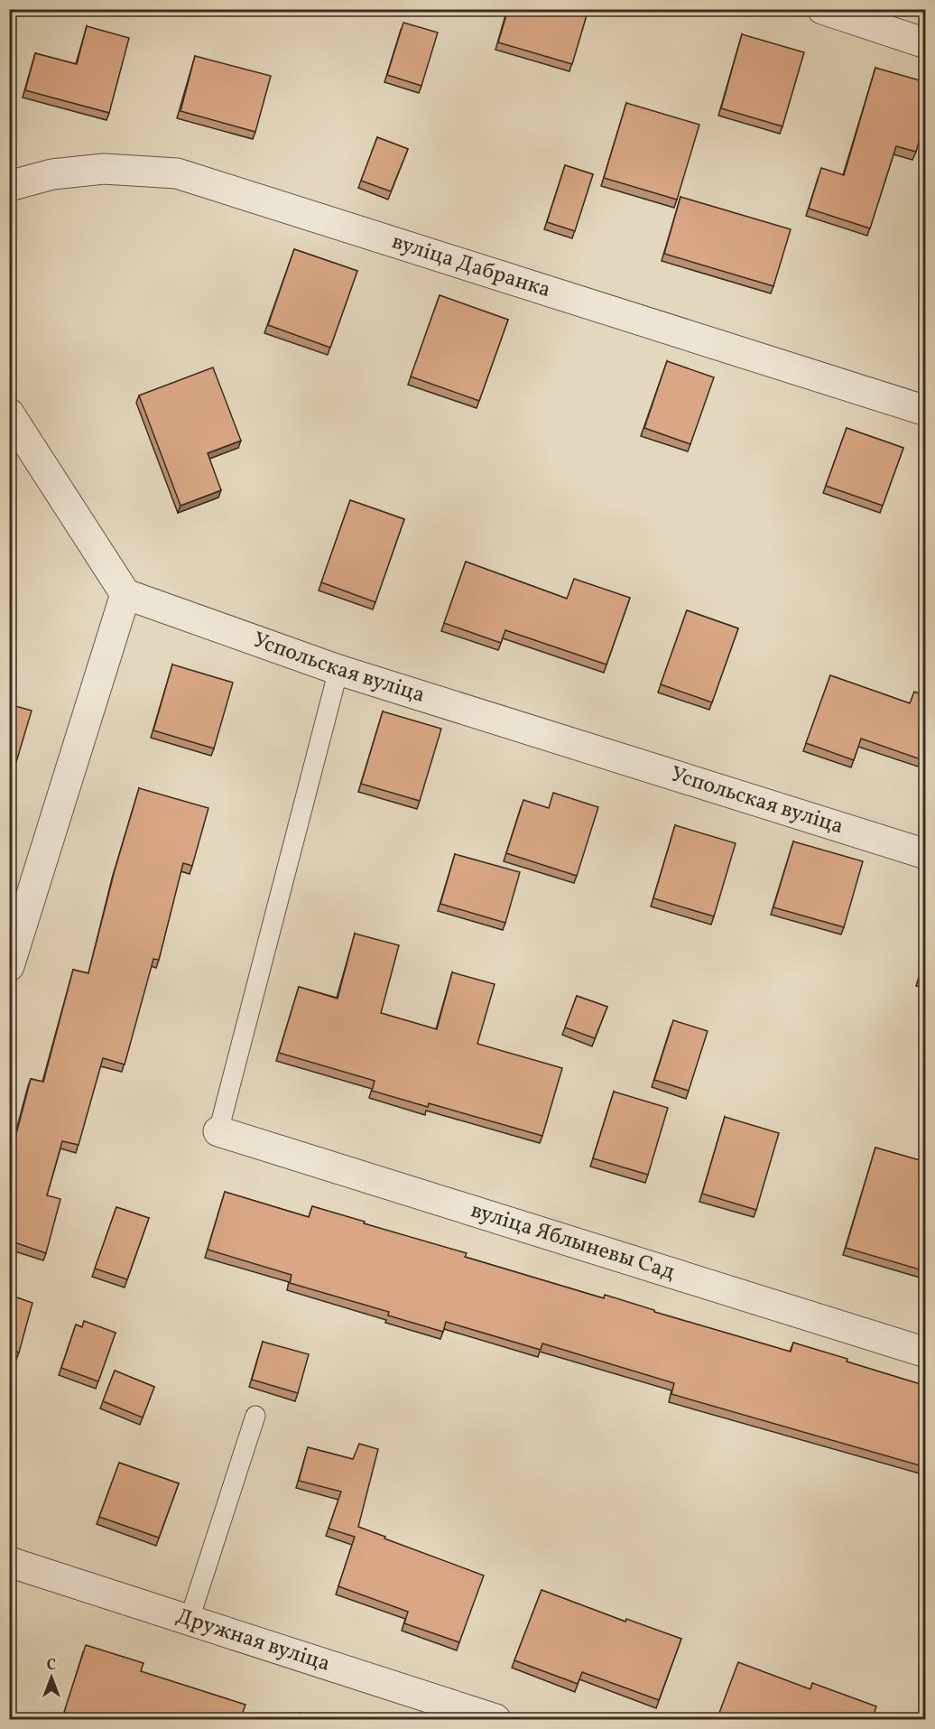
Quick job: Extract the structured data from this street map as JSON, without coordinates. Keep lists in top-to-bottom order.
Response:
{
  "streets": {
    "street": [
      "вуліца Дабранка",
      "Успольская вуліца",
      "вуліца Яблыневы Сад",
      "Дружная вуліца"
    ]
  },
  "north": "top"
}
